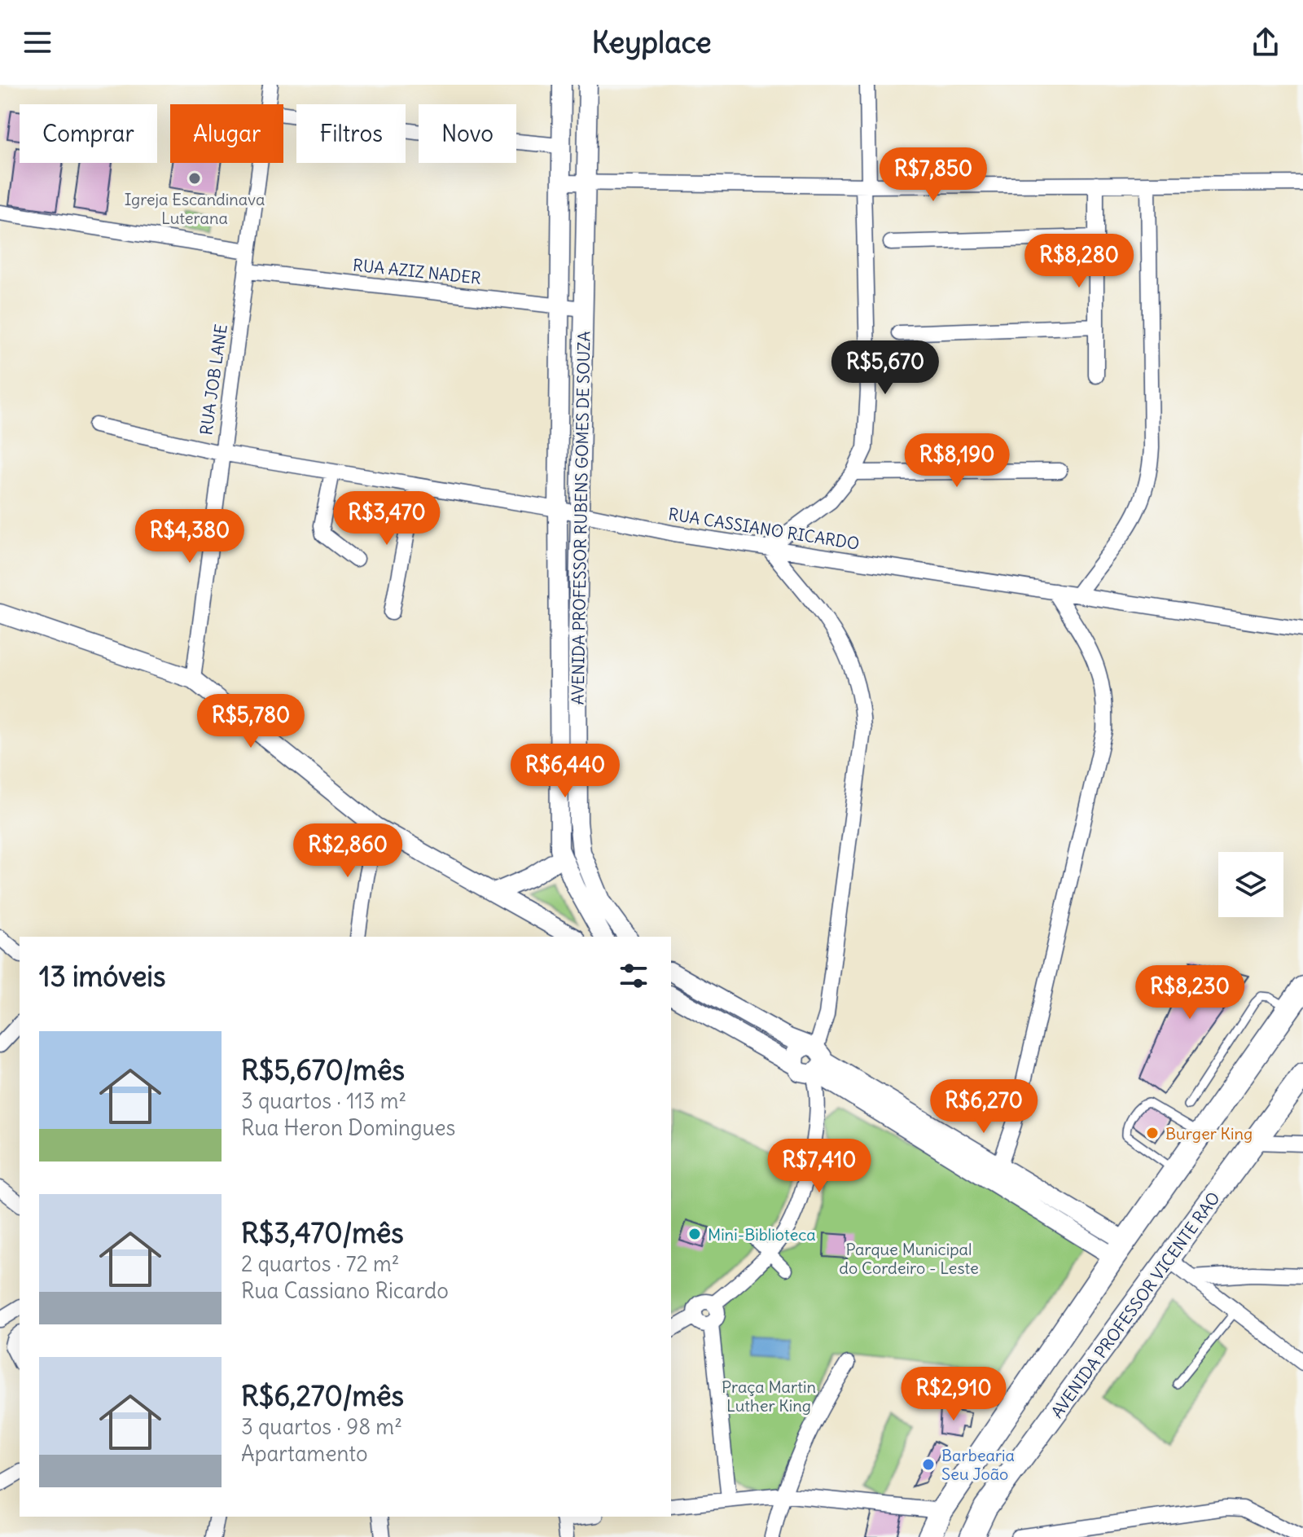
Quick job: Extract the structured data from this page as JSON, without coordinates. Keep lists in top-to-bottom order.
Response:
{
  "streets": {
    "main road": ["AVENIDA PROFESSOR VICENTE RAO"],
    "street": [
      "RUA AZIZ NADER",
      "RUA JOB LANE",
      "AVENIDA PROFESSOR RUBENS GOMES DE SOUZA",
      "RUA CASSIANO RICARDO"
    ]
  },
  "crossings": [
    ["RUA AZIZ NADER", "RUA JOB LANE"],
    ["RUA AZIZ NADER", "AVENIDA PROFESSOR RUBENS GOMES DE SOUZA"],
    ["RUA JOB LANE", "RUA CASSIANO RICARDO"],
    ["AVENIDA PROFESSOR RUBENS GOMES DE SOUZA", "RUA CASSIANO RICARDO"]
  ],
  "parks": ["Parque Municipal do Cordeiro - Leste", "Praça Martin Luther King"],
  "places": [
    "Igreja Escandinava Luterana",
    "Burger King",
    "Mini-Biblioteca",
    "Barbearia Seu João"
  ],
  "page": {
    "header": "Keyplace",
    "chip": [
      "Comprar",
      "Alugar",
      "Filtros",
      "Novo"
    ],
    "price": [
      "R$7,850",
      "R$8,280",
      "R$5,670",
      "R$8,190",
      "R$3,470",
      "R$4,380",
      "R$5,780",
      "R$6,440",
      "R$2,860",
      "R$8,230",
      "R$6,270",
      "R$7,410",
      "R$2,910"
    ],
    "heading": "13 imóveis",
    "list": [
      {
        "name": "R$5,670/mês",
        "note": "3 quartos · 113 m² · Rua Heron Domingues"
      },
      {
        "name": "R$3,470/mês",
        "note": "2 quartos · 72 m² · Rua Cassiano Ricardo"
      },
      {
        "name": "R$6,270/mês",
        "note": "3 quartos · 98 m² · Apartamento"
      }
    ]
  }
}
